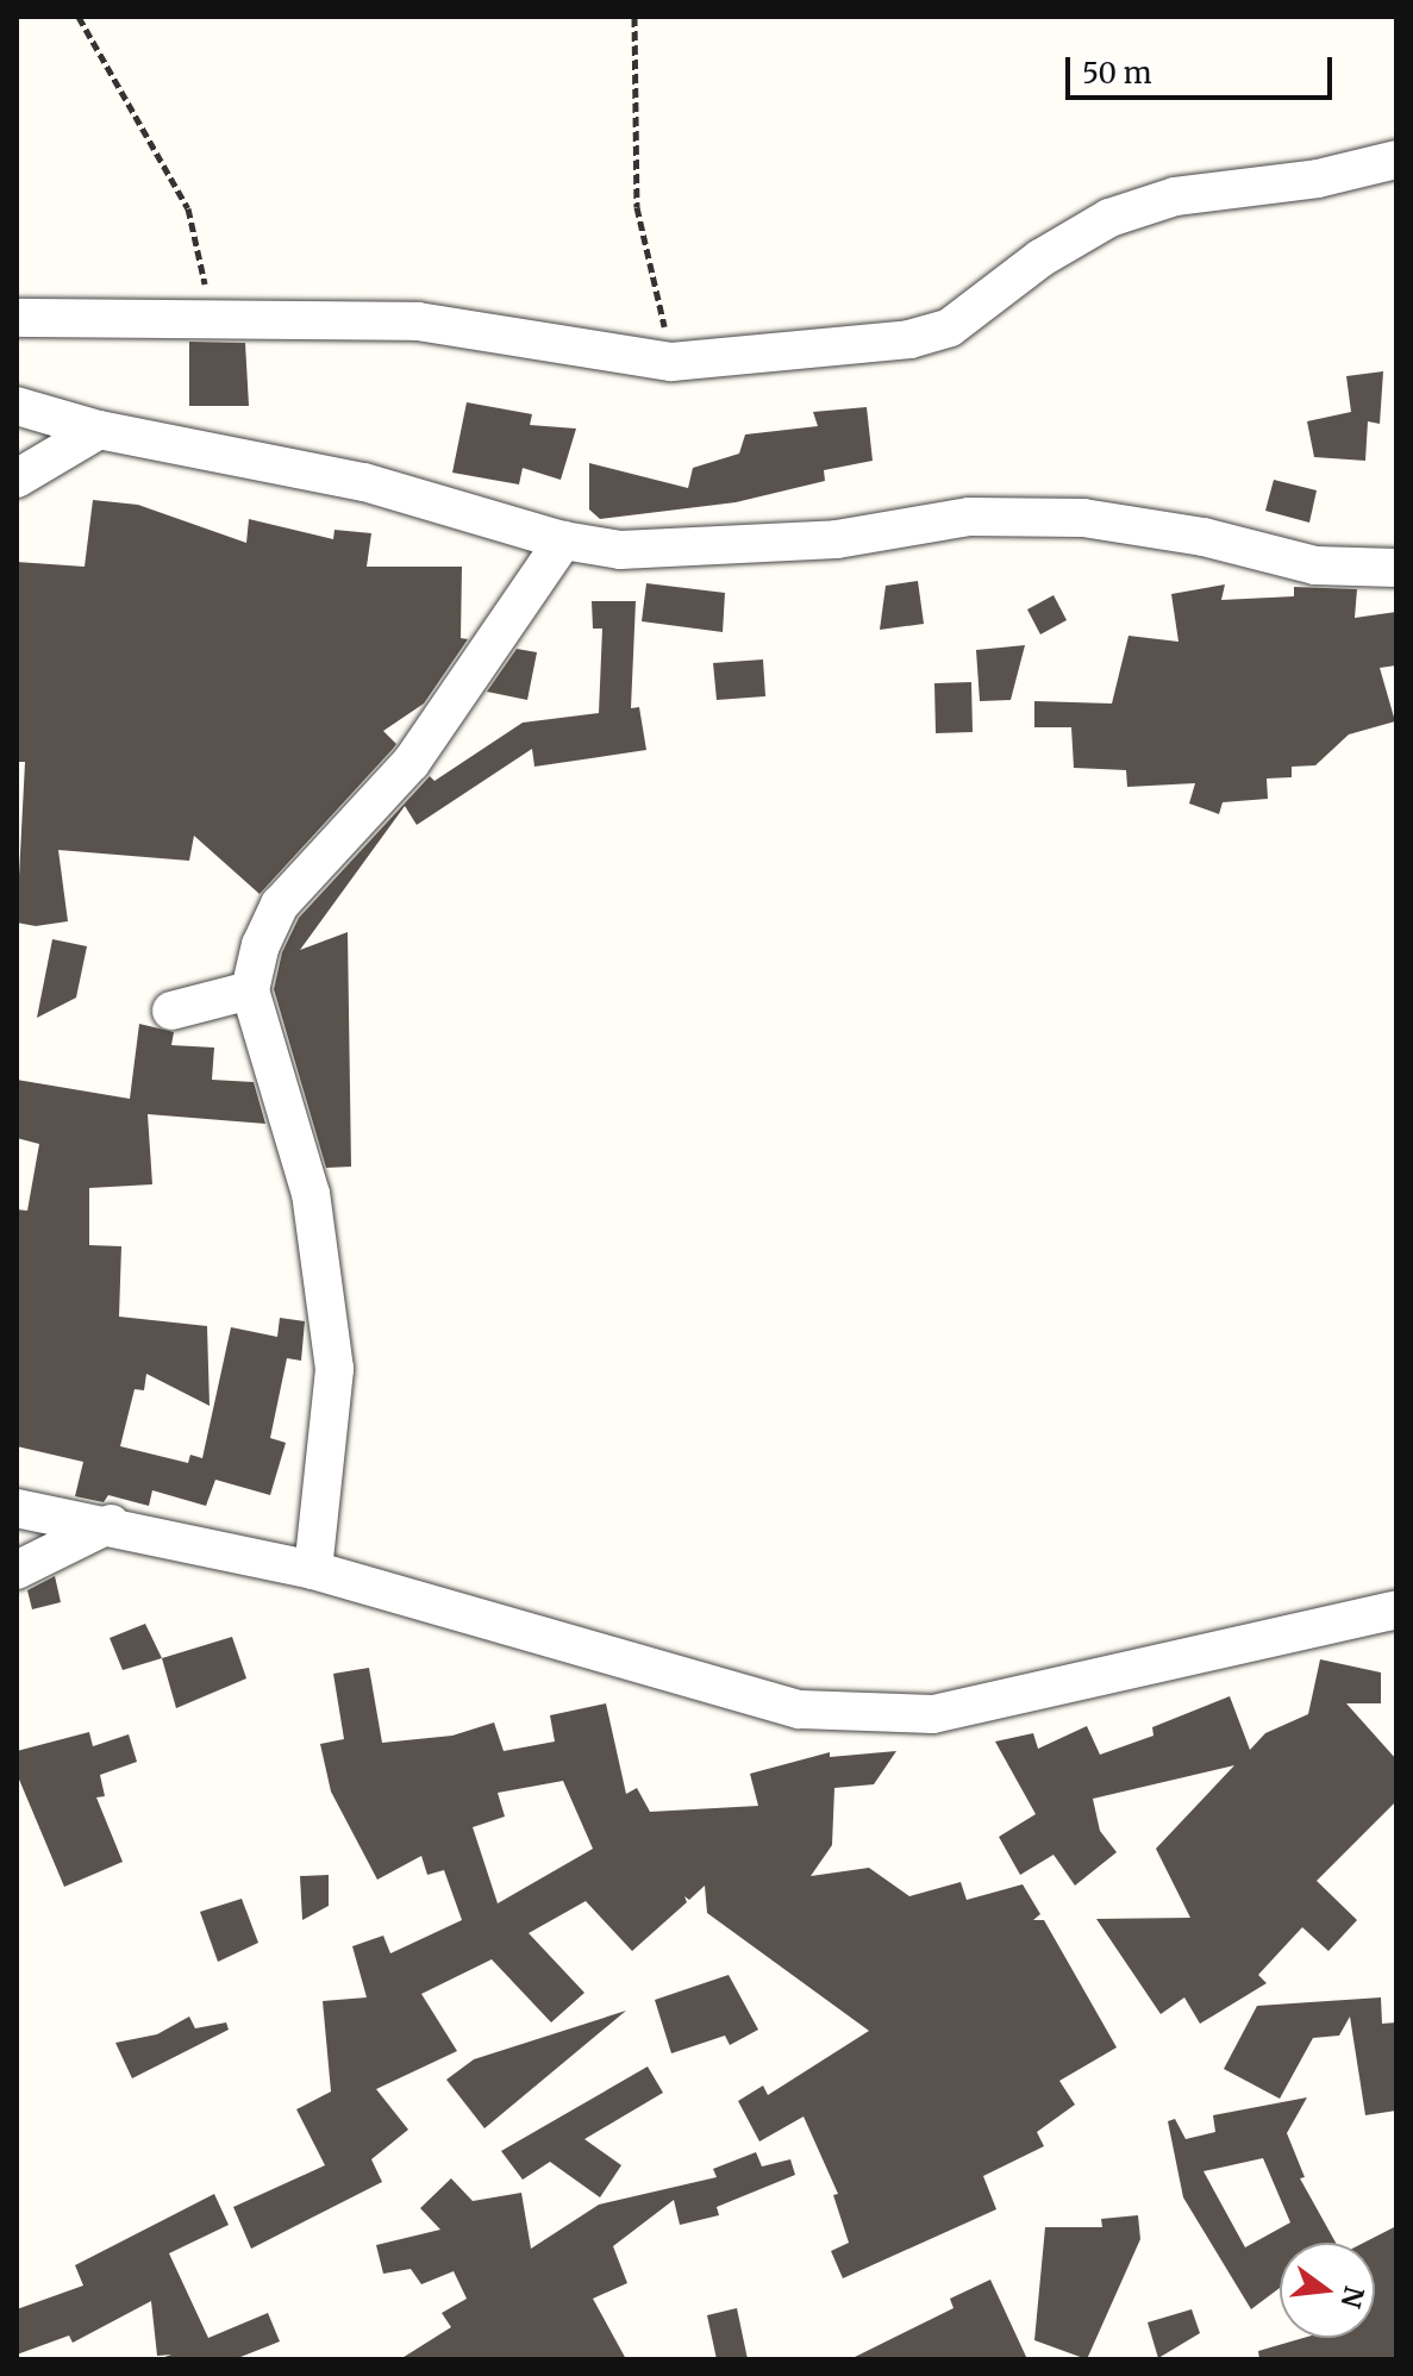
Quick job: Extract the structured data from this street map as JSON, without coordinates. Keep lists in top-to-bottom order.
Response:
{
  "scale_bar": "50 m",
  "north": "right"
}
